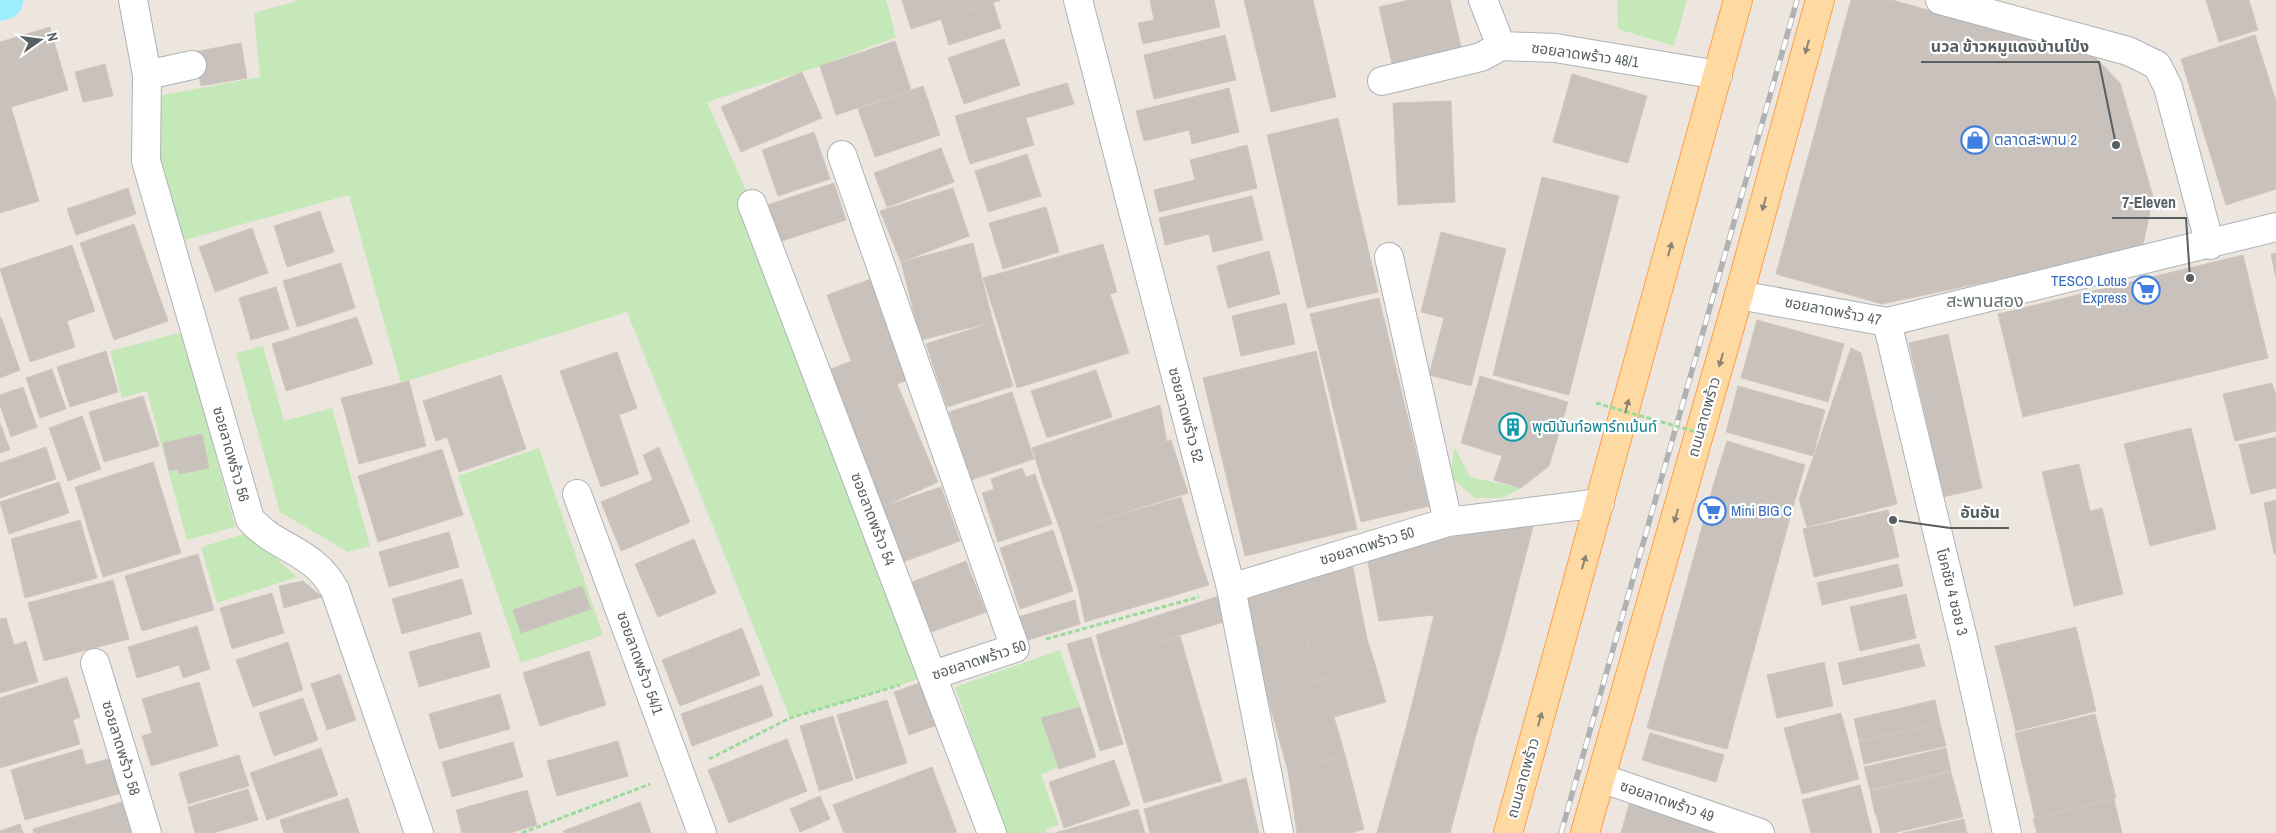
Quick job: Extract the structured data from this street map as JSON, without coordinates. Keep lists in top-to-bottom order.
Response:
{
  "streets": {
    "main road": ["ถนนลาดพร้าว"],
    "street": [
      "ซอยลาดพร้าว 48/1",
      "ซอยลาดพร้าว 47",
      "ซอยลาดพร้าว 52",
      "ซอยลาดพร้าว 56",
      "ซอยลาดพร้าว 54",
      "ซอยลาดพร้าว 50",
      "โชคชัย 4 ซอย 3",
      "ซอยลาดพร้าว 54/1",
      "ซอยลาดพร้าว 58",
      "ซอยลาดพร้าว 49"
    ]
  },
  "crossings": [
    ["ซอยลาดพร้าว 48/1", "ถนนลาดพร้าว"],
    ["ซอยลาดพร้าว 47", "ถนนลาดพร้าว"],
    ["ซอยลาดพร้าว 47", "โชคชัย 4 ซอย 3"],
    ["ซอยลาดพร้าว 52", "ซอยลาดพร้าว 50"],
    ["ถนนลาดพร้าว", "ซอยลาดพร้าว 50"],
    ["ถนนลาดพร้าว", "ซอยลาดพร้าว 49"],
    ["ซอยลาดพร้าว 54", "ซอยลาดพร้าว 50"],
    ["ซอยลาดพร้าว 50", "ซอยลาดพร้าว 54/1"]
  ],
  "districts": ["สะพานสอง"],
  "places": {
    "shop": ["ตลาดสะพาน 2"],
    "other": ["นวล ข้าวหมูแดงบ้านโป่ง", "7-Eleven", "อันอัน"],
    "supermarket": ["TESCO Lotus Express", "Mini BIG C"],
    "building": ["พุฒินันท์อพาร์ทเม้นท์"]
  },
  "north": "right"
}
